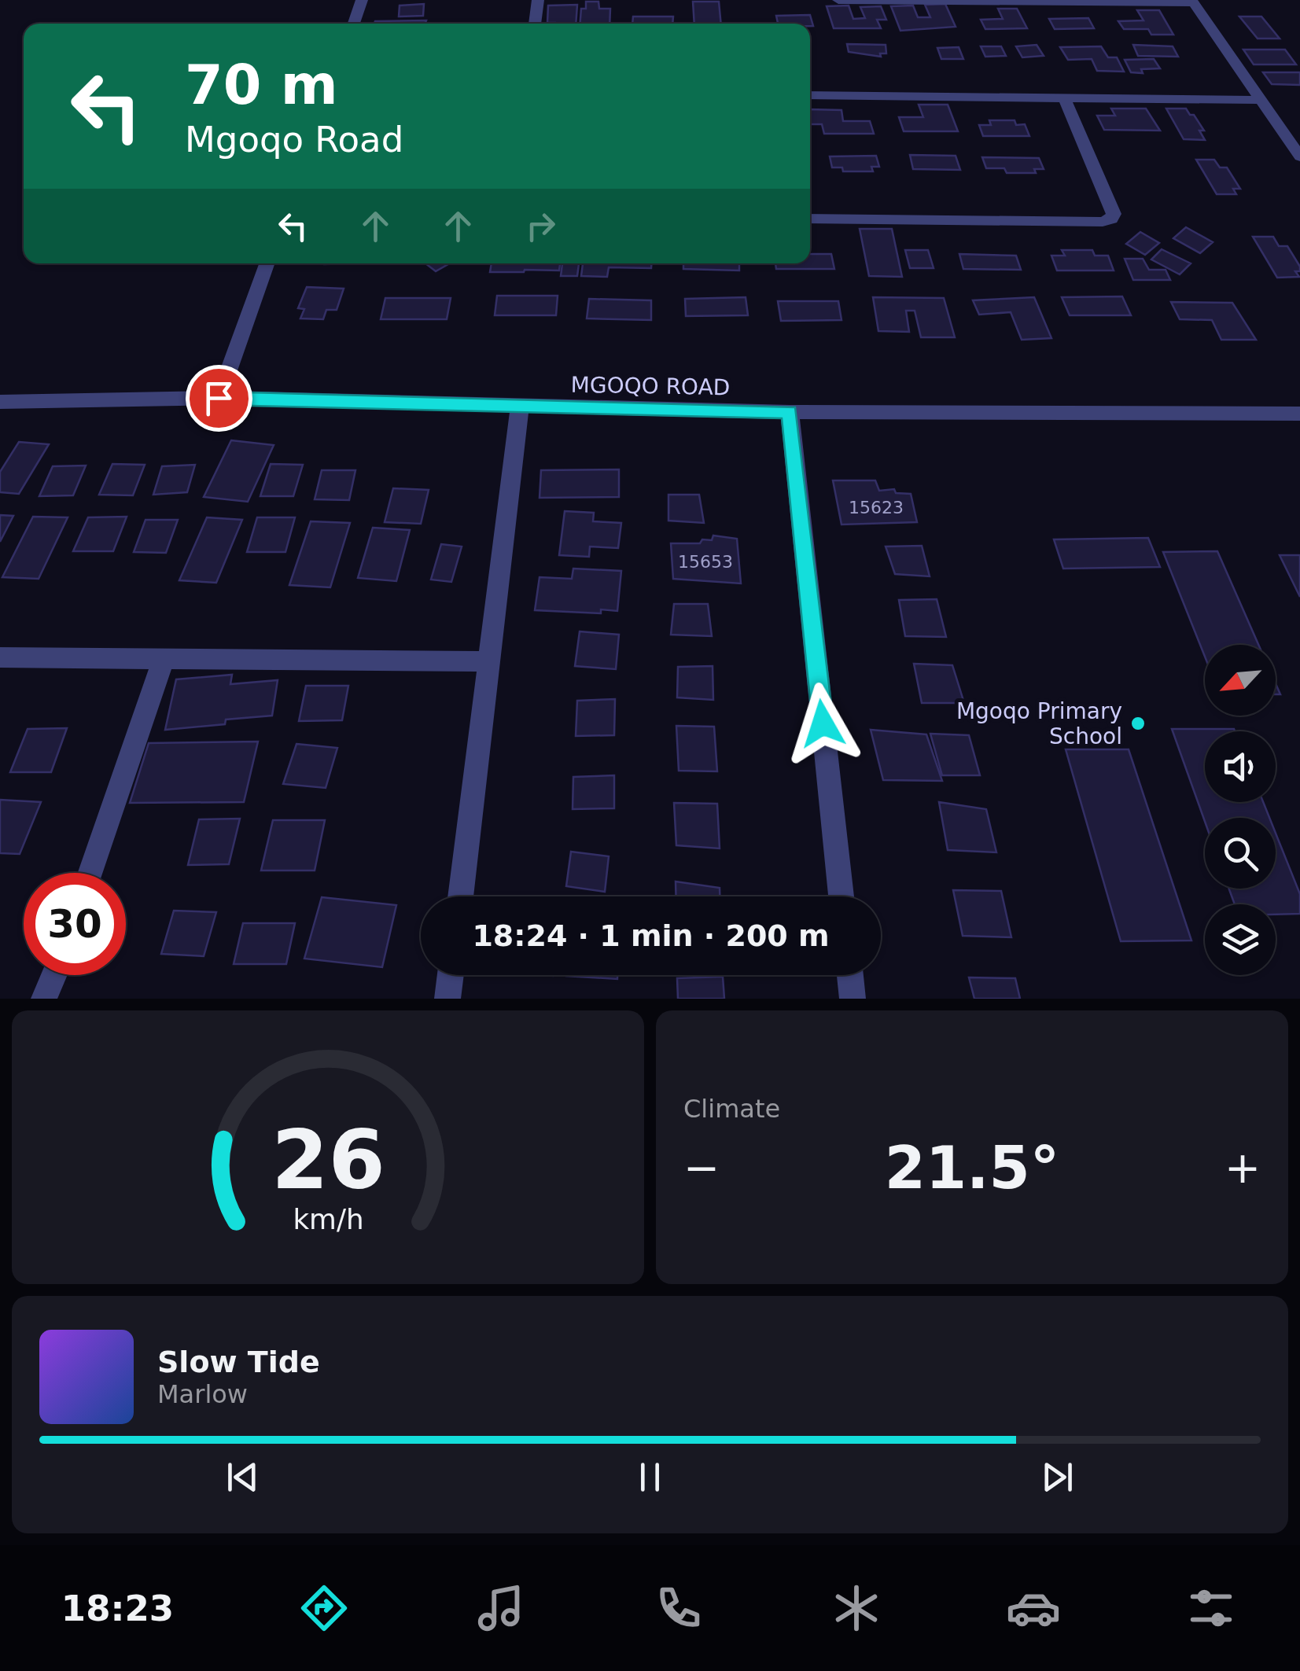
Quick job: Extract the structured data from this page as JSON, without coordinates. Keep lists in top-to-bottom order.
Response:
{
  "streets": {
    "street": ["MGOQO ROAD"]
  },
  "places": ["Mgoqo Primary School"],
  "house_numbers": ["15623", "15653"],
  "north": "bottom left",
  "page": {
    "turn": ["70 m", "Mgoqo Road"],
    "limit": "30",
    "trip": "18:24 · 1 min · 200 m",
    "tile": "Climate",
    "heat": ["−", "21.5°", "+"],
    "song": ["Slow Tide", "Marlow"],
    "tabs": "18:23",
    "gauge": ["26", "km/h"]
  }
}
